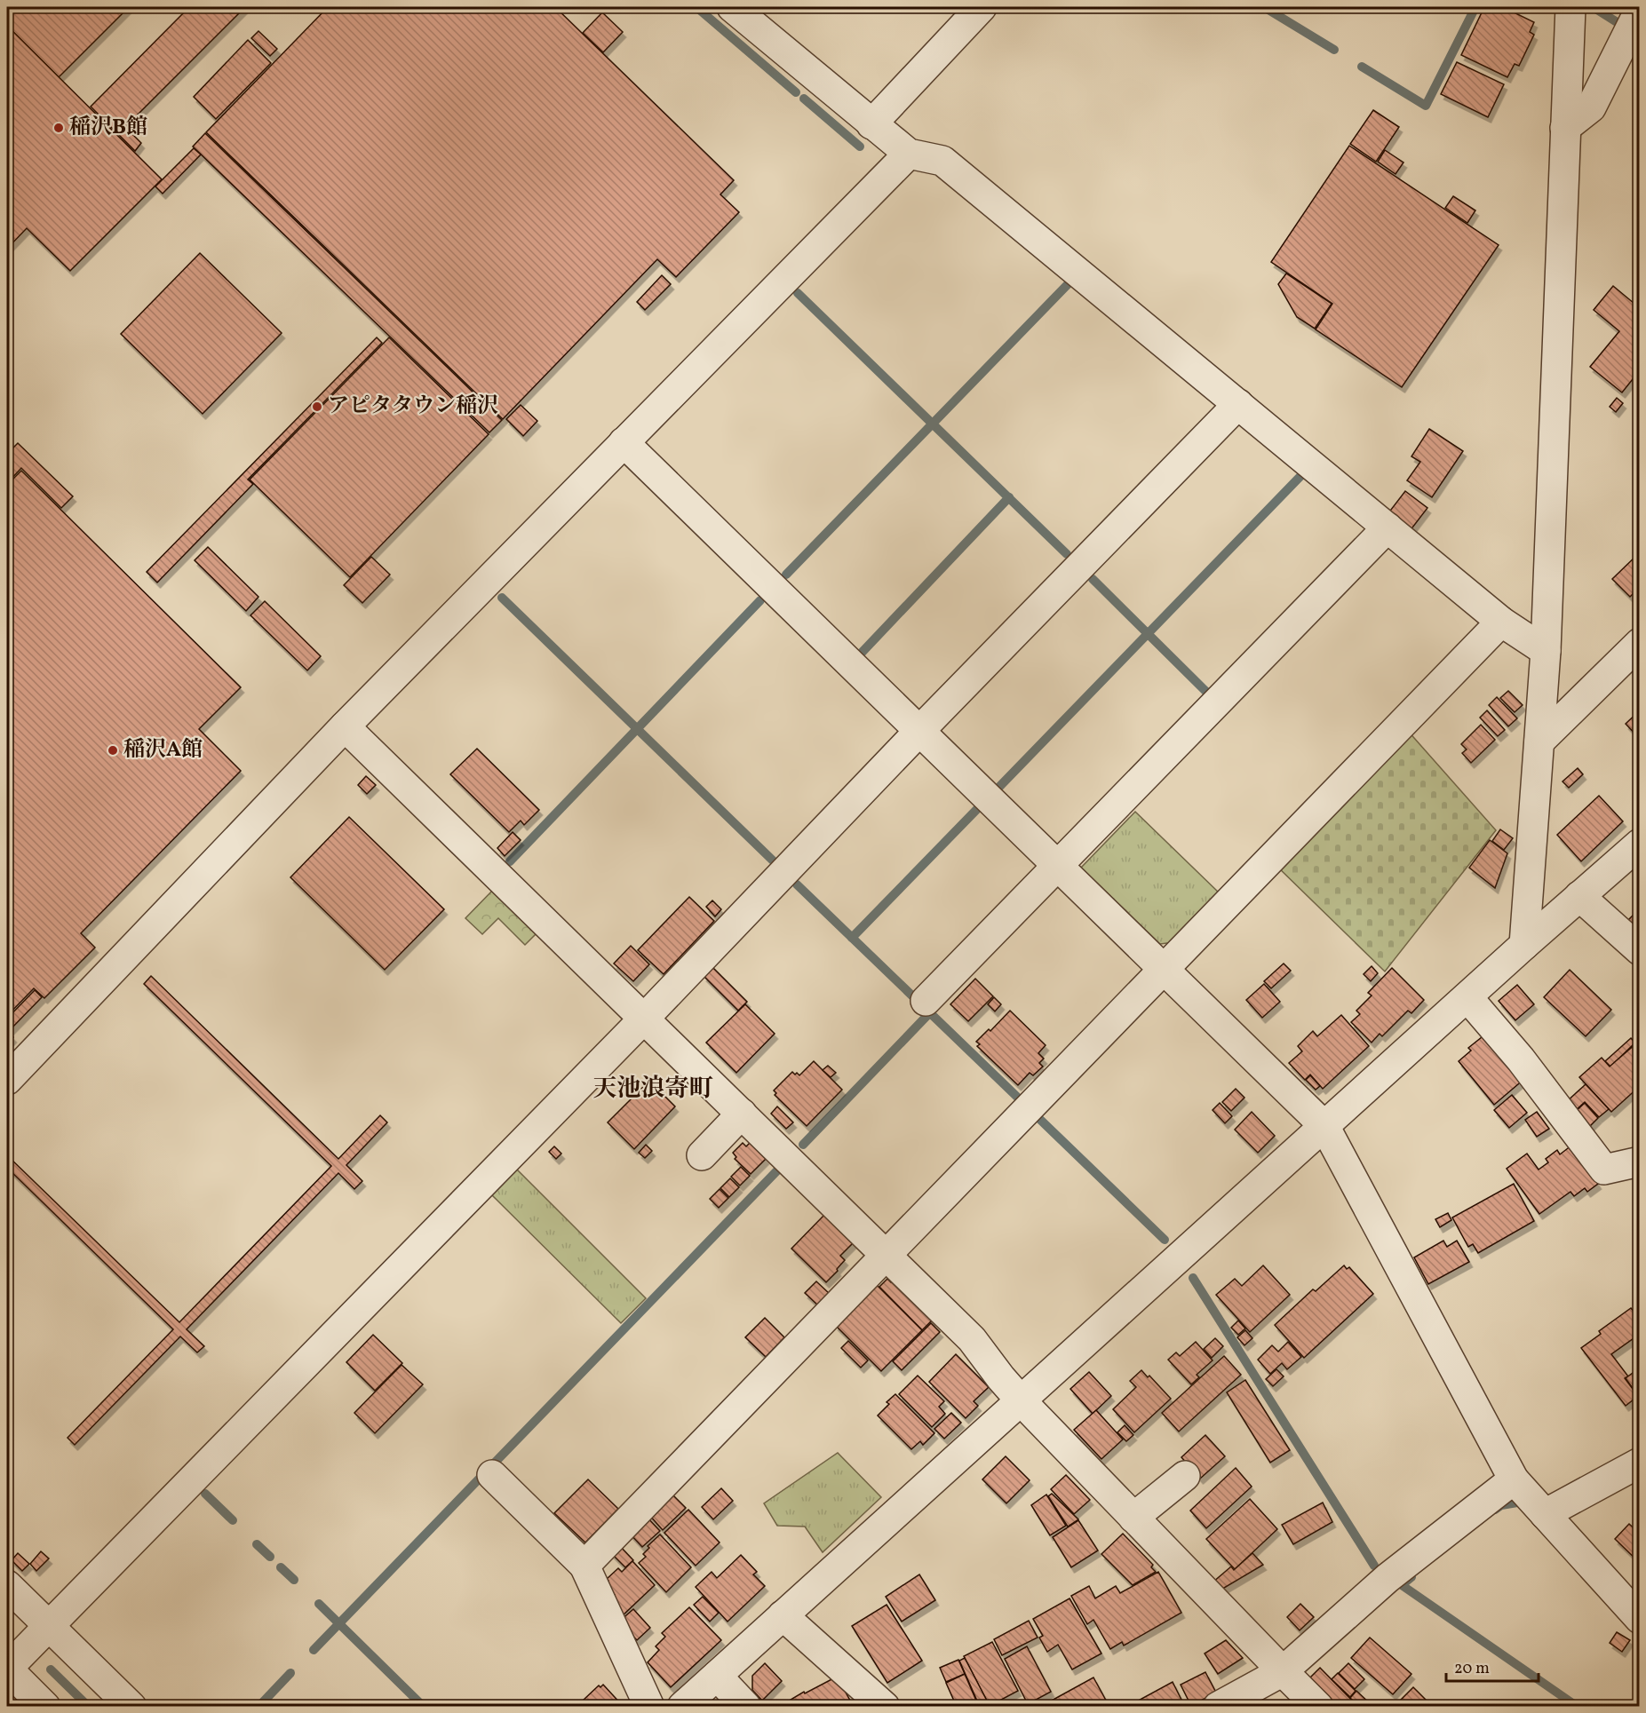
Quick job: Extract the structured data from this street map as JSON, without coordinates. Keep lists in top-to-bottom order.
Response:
{
  "districts": ["天池浪寄町"],
  "places": ["稲沢B館", "アピタタウン稲沢", "稲沢A館"],
  "scale_bar": "20 m"
}
